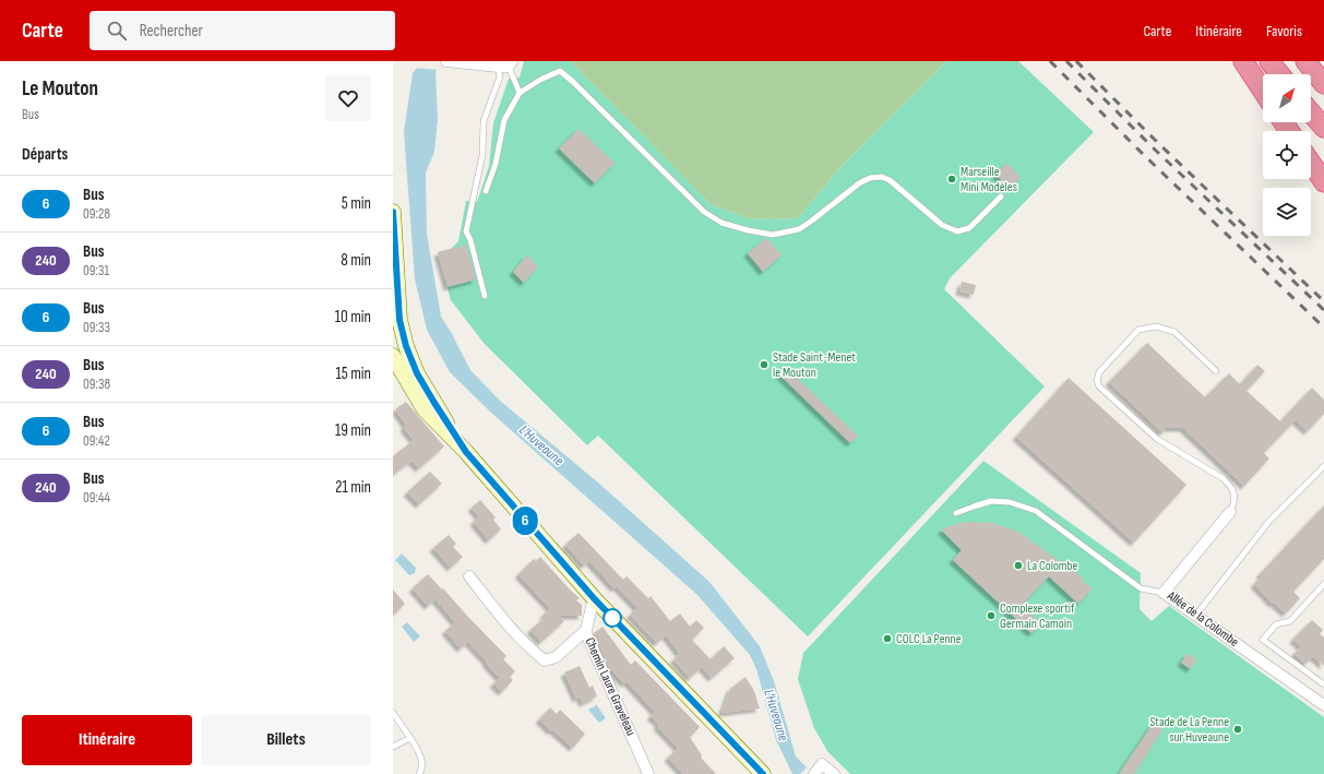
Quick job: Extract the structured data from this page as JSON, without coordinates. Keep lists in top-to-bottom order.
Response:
{
  "streets": {
    "street": ["Allée de la Colombe", "Chemin Laure Graveleau"]
  },
  "water": ["L'Huveaune"],
  "places": [
    "Marseille Mini Modèles",
    "Stade Saint-Menet le Mouton",
    "La Colombe",
    "Complexe sportif Germain Camoin",
    "COLC La Penne",
    "Stade de La Penne sur Huveaune"
  ],
  "lines": ["bus line 6"],
  "north": "top right",
  "page": {
    "header": "Carte",
    "search": "Rechercher",
    "nav": ["Carte", "Itinéraire", "Favoris"],
    "heading": [
      ["Le Mouton", "Bus"],
      "Départs"
    ],
    "on_map": "6",
    "list": [
      {
        "mark": "6",
        "name": "Bus",
        "note": "09:28",
        "value": "5 min"
      },
      {
        "mark": "240",
        "name": "Bus",
        "note": "09:31",
        "value": "8 min"
      },
      {
        "mark": "6",
        "name": "Bus",
        "note": "09:33",
        "value": "10 min"
      },
      {
        "mark": "240",
        "name": "Bus",
        "note": "09:38",
        "value": "15 min"
      },
      {
        "mark": "6",
        "name": "Bus",
        "note": "09:42",
        "value": "19 min"
      },
      {
        "mark": "240",
        "name": "Bus",
        "note": "09:44",
        "value": "21 min"
      }
    ],
    "buttons": ["Itinéraire", "Billets"]
  }
}
